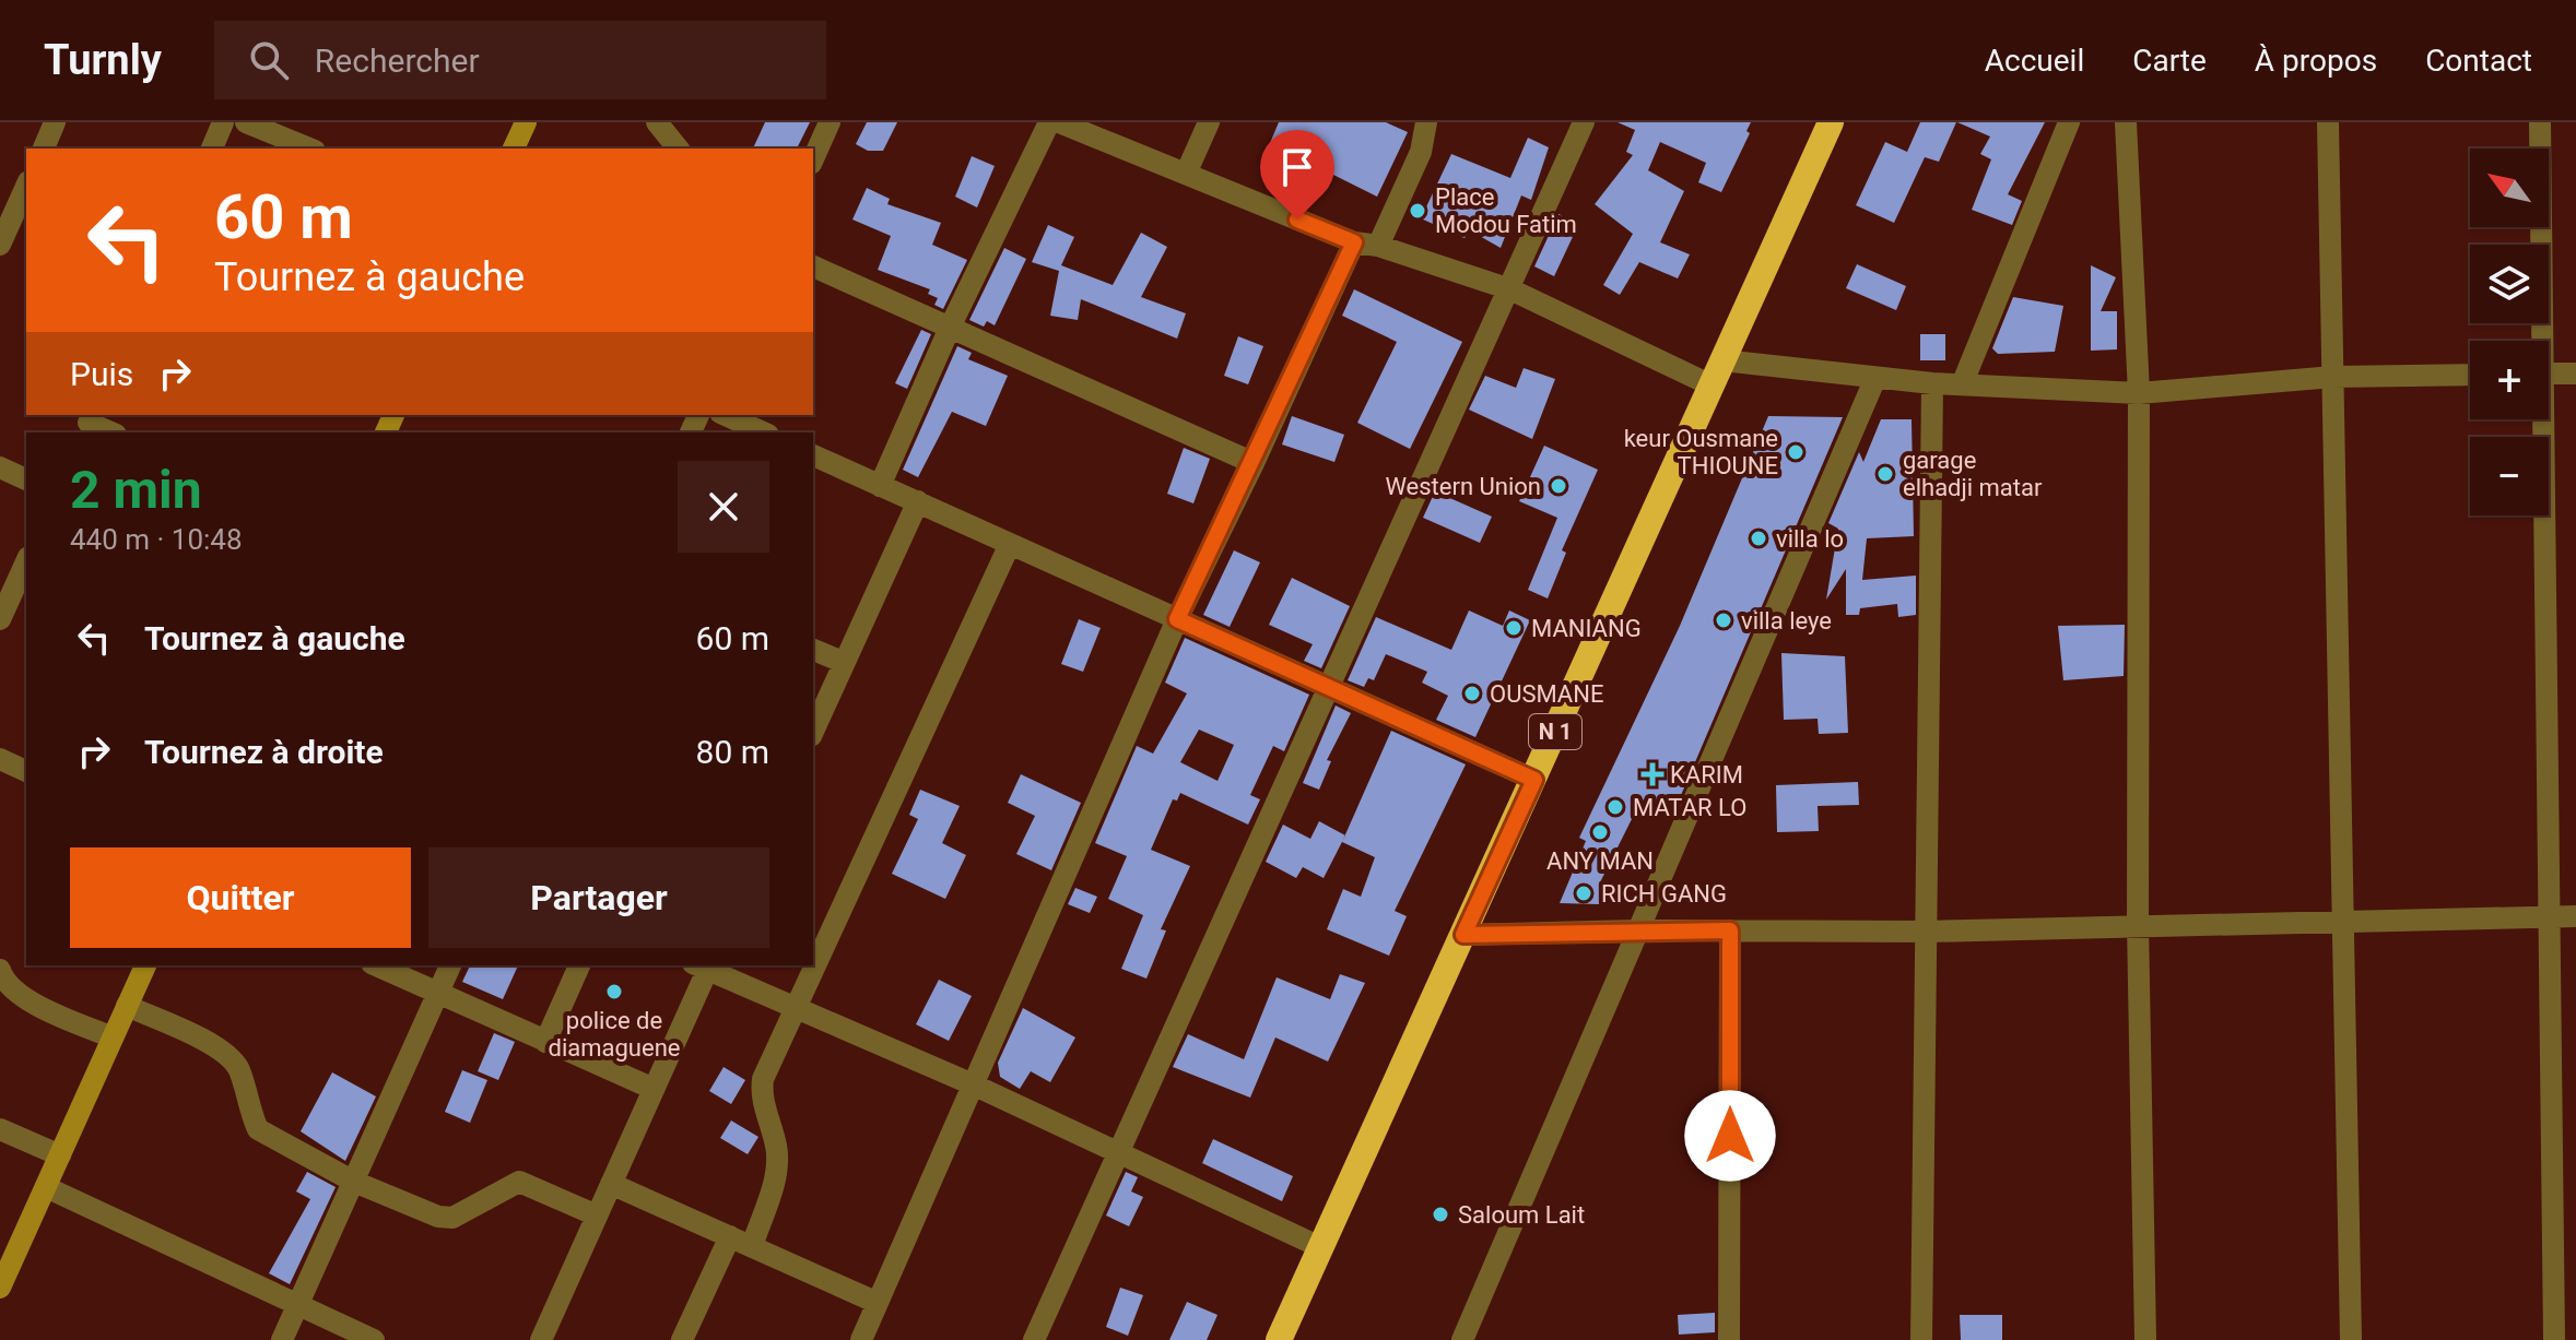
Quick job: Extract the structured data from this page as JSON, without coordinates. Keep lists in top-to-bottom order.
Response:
{
  "streets": {
    "highway": ["N 1"]
  },
  "places": {
    "other": [
      "Place Modou Fatim",
      "keur Ousmane THIOUNE",
      "garage elhadji matar",
      "Western Union",
      "villa lo",
      "villa leye",
      "MANIANG",
      "OUSMANE",
      "MATAR LO",
      "ANY MAN",
      "RICH GANG",
      "police de diamaguene",
      "Saloum Lait"
    ],
    "health": ["KARIM"]
  },
  "north": "top left",
  "page": {
    "header": "Turnly",
    "search": "Rechercher",
    "nav": [
      "Accueil",
      "Carte",
      "À propos",
      "Contact"
    ],
    "map_buttons": ["+", "−"],
    "turn": ["60 m", "Tournez à gauche"],
    "then": "Puis",
    "heading": ["2 min", "440 m · 10:48"],
    "list": [
      {
        "name": "Tournez à gauche",
        "value": "60 m"
      },
      {
        "name": "Tournez à droite",
        "value": "80 m"
      }
    ],
    "buttons": ["Quitter", "Partager"]
  }
}
